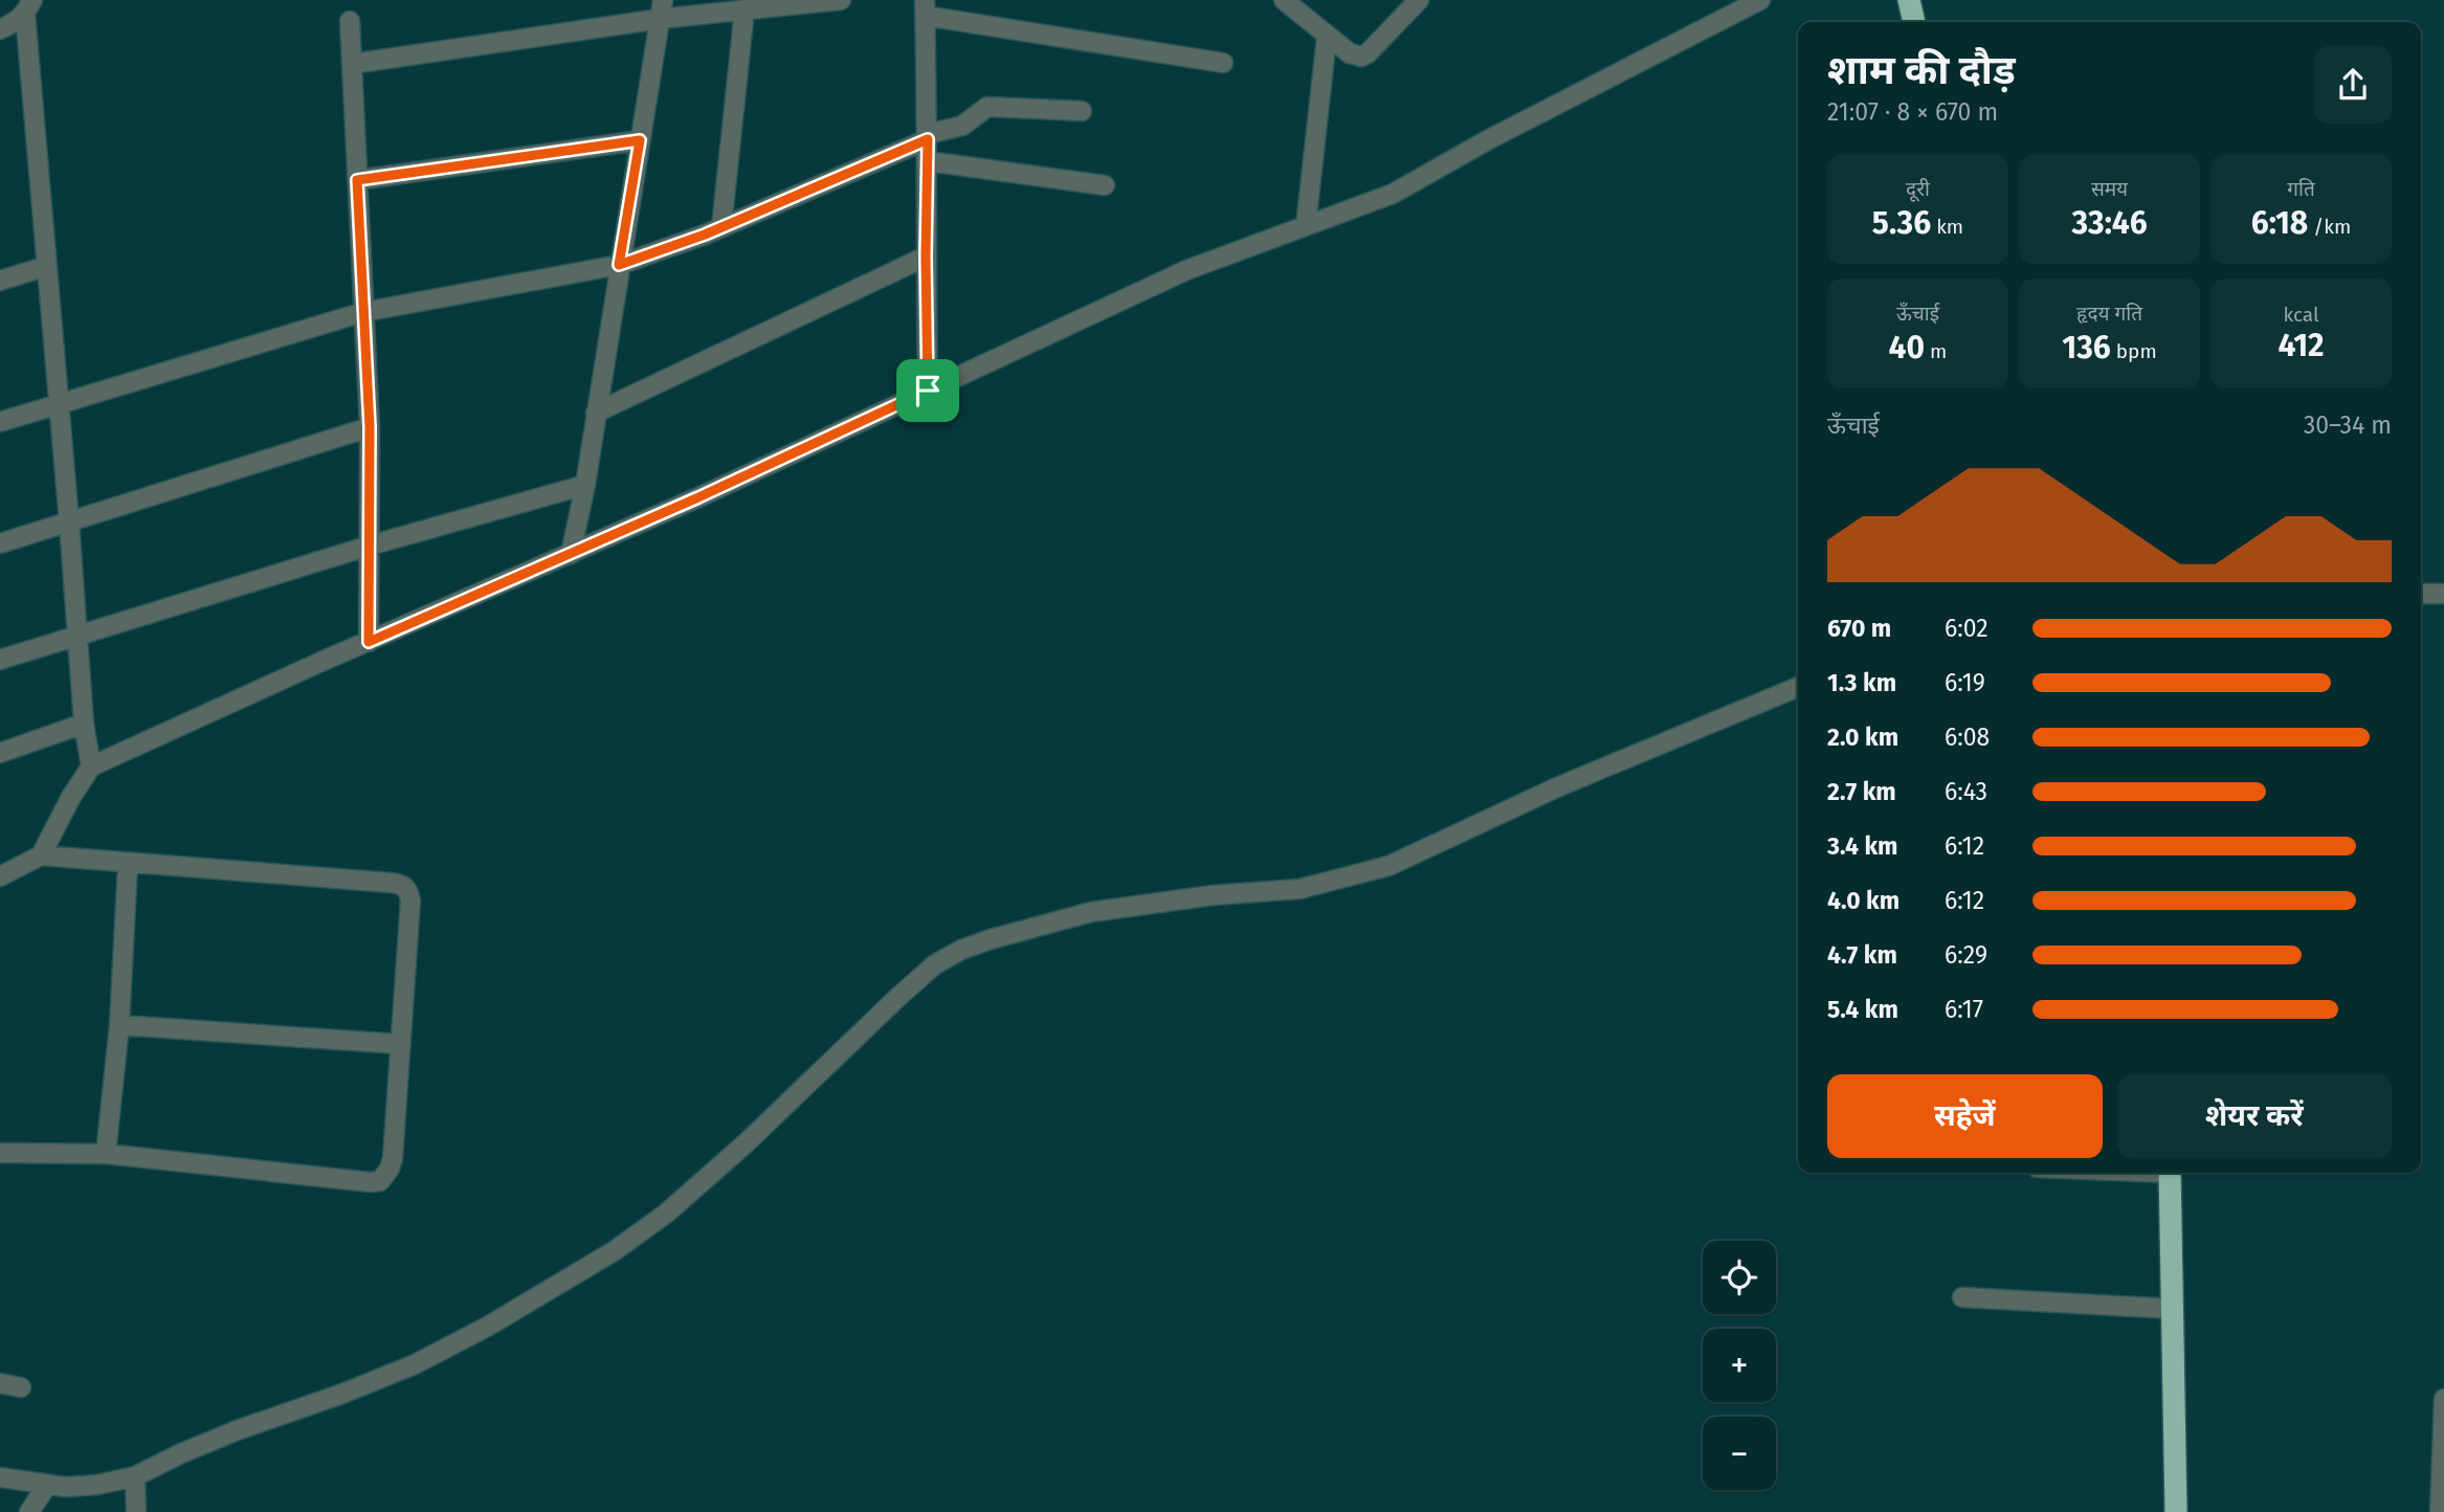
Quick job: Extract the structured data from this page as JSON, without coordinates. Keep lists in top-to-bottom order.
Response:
{
  "page": {
    "heading": ["शाम की दौड़", "21:07 · 8 × 670 m"],
    "stats": [
      ["दूरी", "5.36 km"],
      ["समय", "33:46"],
      ["गति", "6:18 /km"],
      ["ऊँचाई", "40 m"],
      ["हृदय गति", "136 bpm"],
      ["kcal", "412"]
    ],
    "chart": ["ऊँचाई", "30–34 m"],
    "list": [
      {
        "name": "670 m",
        "note": "6:02"
      },
      {
        "name": "1.3 km",
        "note": "6:19"
      },
      {
        "name": "2.0 km",
        "note": "6:08"
      },
      {
        "name": "2.7 km",
        "note": "6:43"
      },
      {
        "name": "3.4 km",
        "note": "6:12"
      },
      {
        "name": "4.0 km",
        "note": "6:12"
      },
      {
        "name": "4.7 km",
        "note": "6:29"
      },
      {
        "name": "5.4 km",
        "note": "6:17"
      }
    ],
    "buttons": ["सहेजें", "शेयर करें"],
    "map_buttons": ["+", "−"]
  }
}
